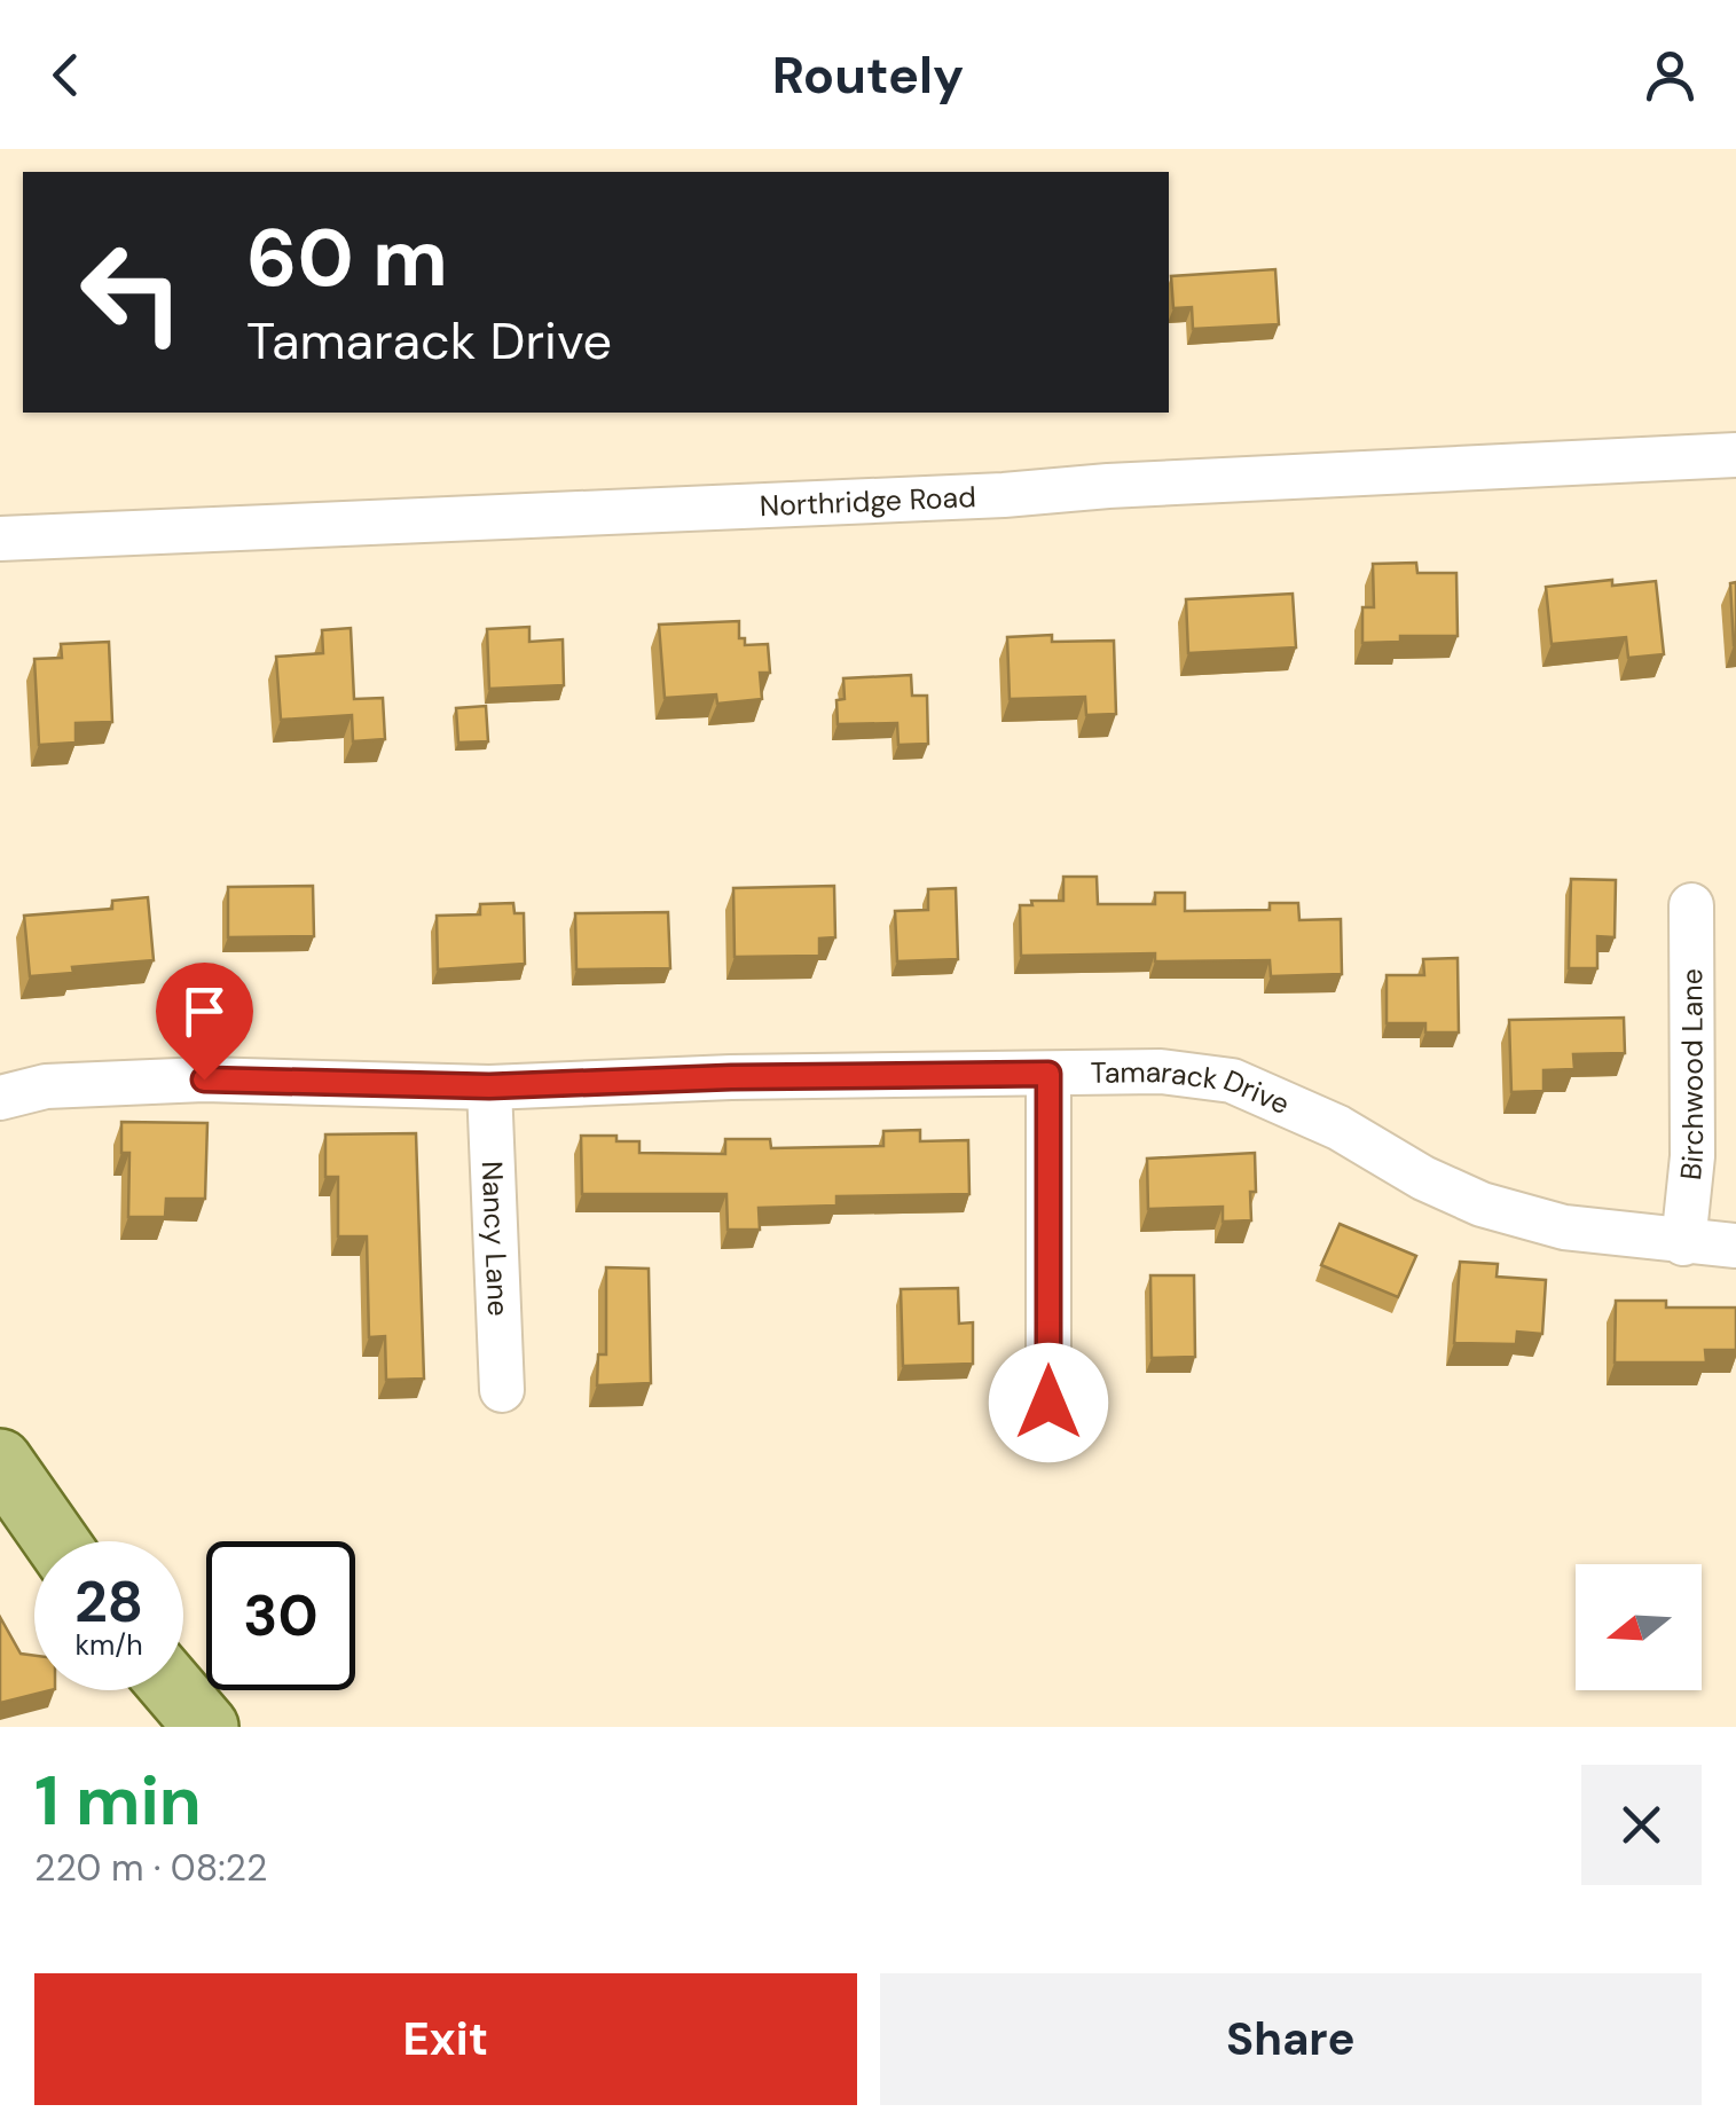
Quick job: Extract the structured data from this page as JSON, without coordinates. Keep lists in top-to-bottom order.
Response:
{
  "streets": {
    "street": [
      "Northridge Road",
      "Birchwood Lane",
      "Tamarack Drive",
      "Nancy Lane"
    ]
  },
  "crossings": [
    ["Birchwood Lane", "Tamarack Drive"],
    ["Tamarack Drive", "Nancy Lane"]
  ],
  "north": "left",
  "page": {
    "header": "Routely",
    "turn": ["60 m", "Tamarack Drive"],
    "speed": "28 km/h",
    "limit": "30",
    "heading": ["1 min", "220 m · 08:22"],
    "buttons": ["Exit", "Share"]
  }
}
